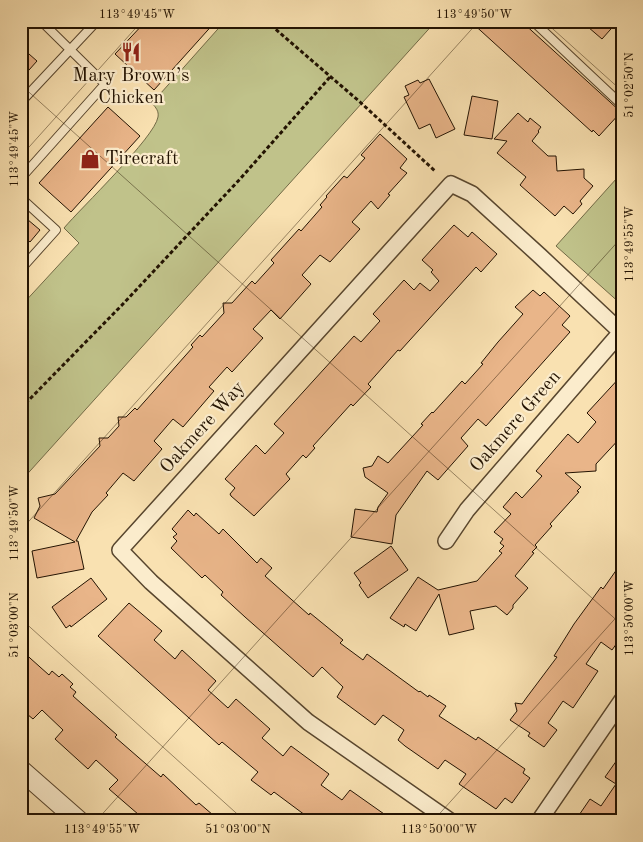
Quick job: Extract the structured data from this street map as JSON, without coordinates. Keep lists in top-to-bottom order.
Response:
{
  "streets": {
    "street": ["Oakmere Green", "Oakmere Way"]
  },
  "crossings": [
    ["Oakmere Green", "Oakmere Way"]
  ],
  "places": {
    "restaurant": ["Mary Brown’s Chicken"],
    "shop": ["Tirecraft"]
  },
  "coordinates": [
    "113°49'45\"W",
    "113°49'50\"W",
    "51°02'50\"N",
    "113°49'55\"W",
    "113°50'00\"W",
    "51°03'00\"N"
  ]
}
